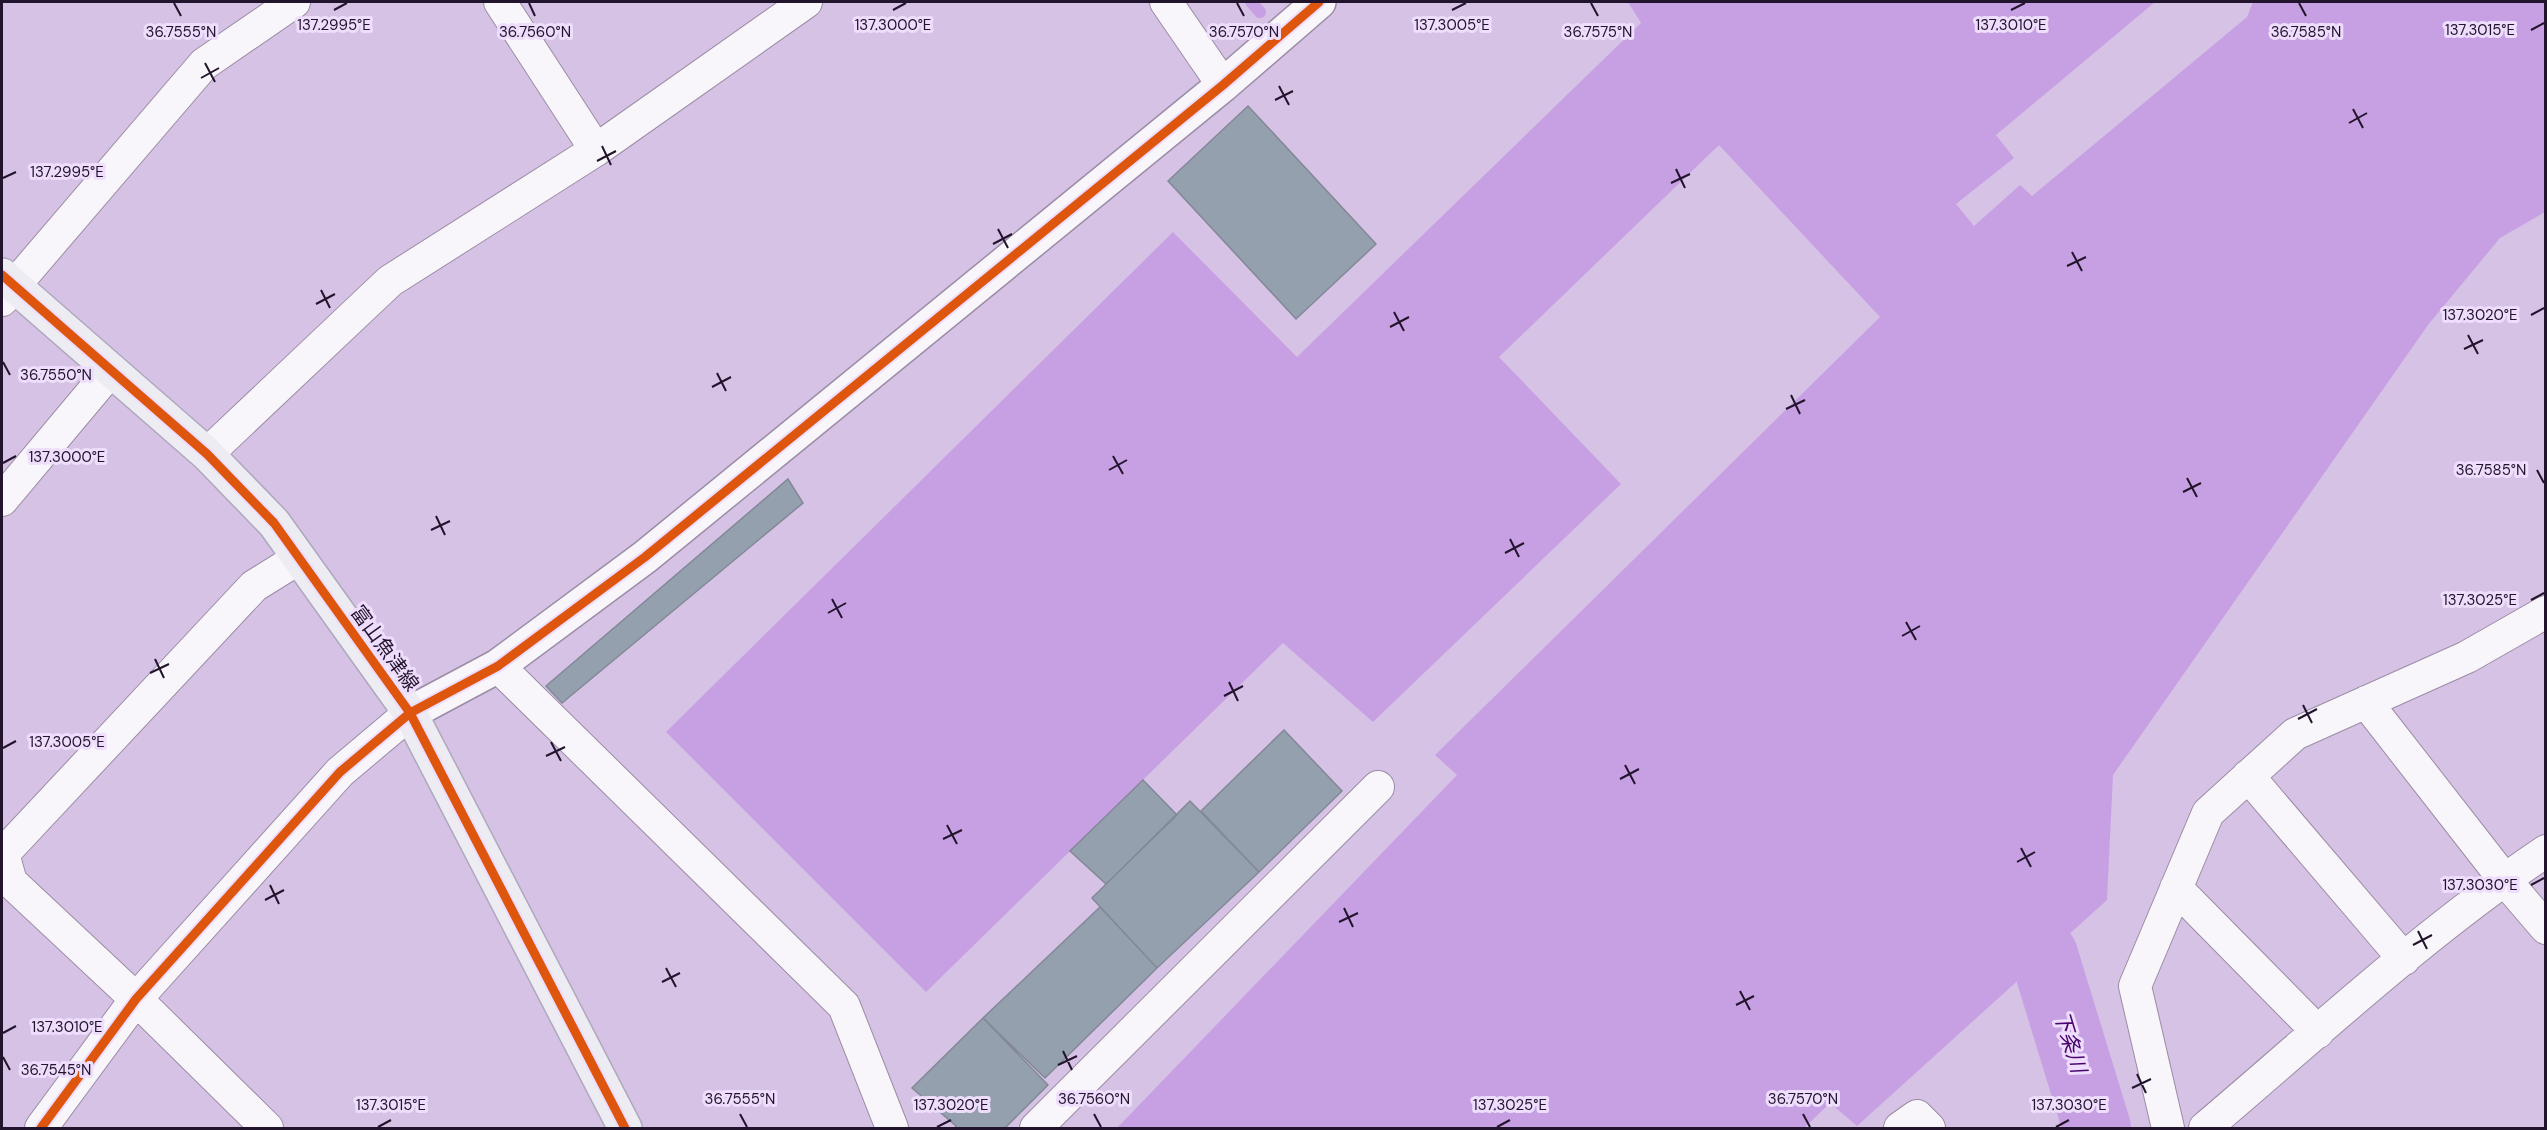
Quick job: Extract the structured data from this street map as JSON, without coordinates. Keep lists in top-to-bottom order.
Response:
{
  "streets": {
    "main road": ["富山魚津線"]
  },
  "water": ["下条川"],
  "coordinates": [
    "137.2995°E",
    "137.3000°E",
    "137.3005°E",
    "137.3010°E",
    "137.3015°E",
    "36.7555°N",
    "36.7560°N",
    "36.7570°N",
    "36.7575°N",
    "36.7585°N",
    "137.3020°E",
    "36.7550°N",
    "137.3025°E",
    "137.3030°E",
    "36.7545°N"
  ]
}
